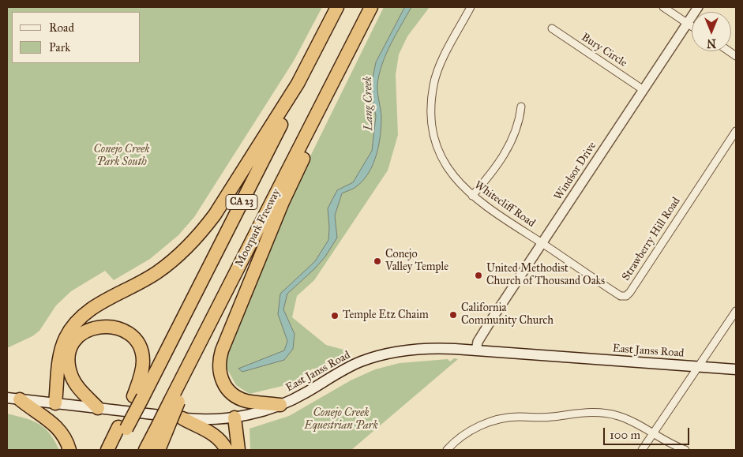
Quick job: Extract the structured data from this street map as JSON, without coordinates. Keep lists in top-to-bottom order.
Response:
{
  "streets": {
    "highway": ["CA 23", "Moorpark Freeway"],
    "main road": ["East Janss Road"],
    "street": [
      "Bury Circle",
      "Windsor Drive",
      "Whitecliff Road",
      "Strawberry Hill Road"
    ]
  },
  "crossings": [
    ["Bury Circle", "Windsor Drive"],
    ["Windsor Drive", "Whitecliff Road"],
    ["Windsor Drive", "Strawberry Hill Road"],
    ["Windsor Drive", "East Janss Road"],
    ["Whitecliff Road", "Strawberry Hill Road"]
  ],
  "water": ["Lang Creek"],
  "parks": ["Conejo Creek Park South", "Conejo Creek Equestrian Park"],
  "places": [
    "Conejo Valley Temple",
    "United Methodist Church of Thousand Oaks",
    "California Community Church",
    "Temple Etz Chaim"
  ],
  "legend": ["Road", "Park"],
  "scale_bar": "100 m",
  "north": "bottom"
}
